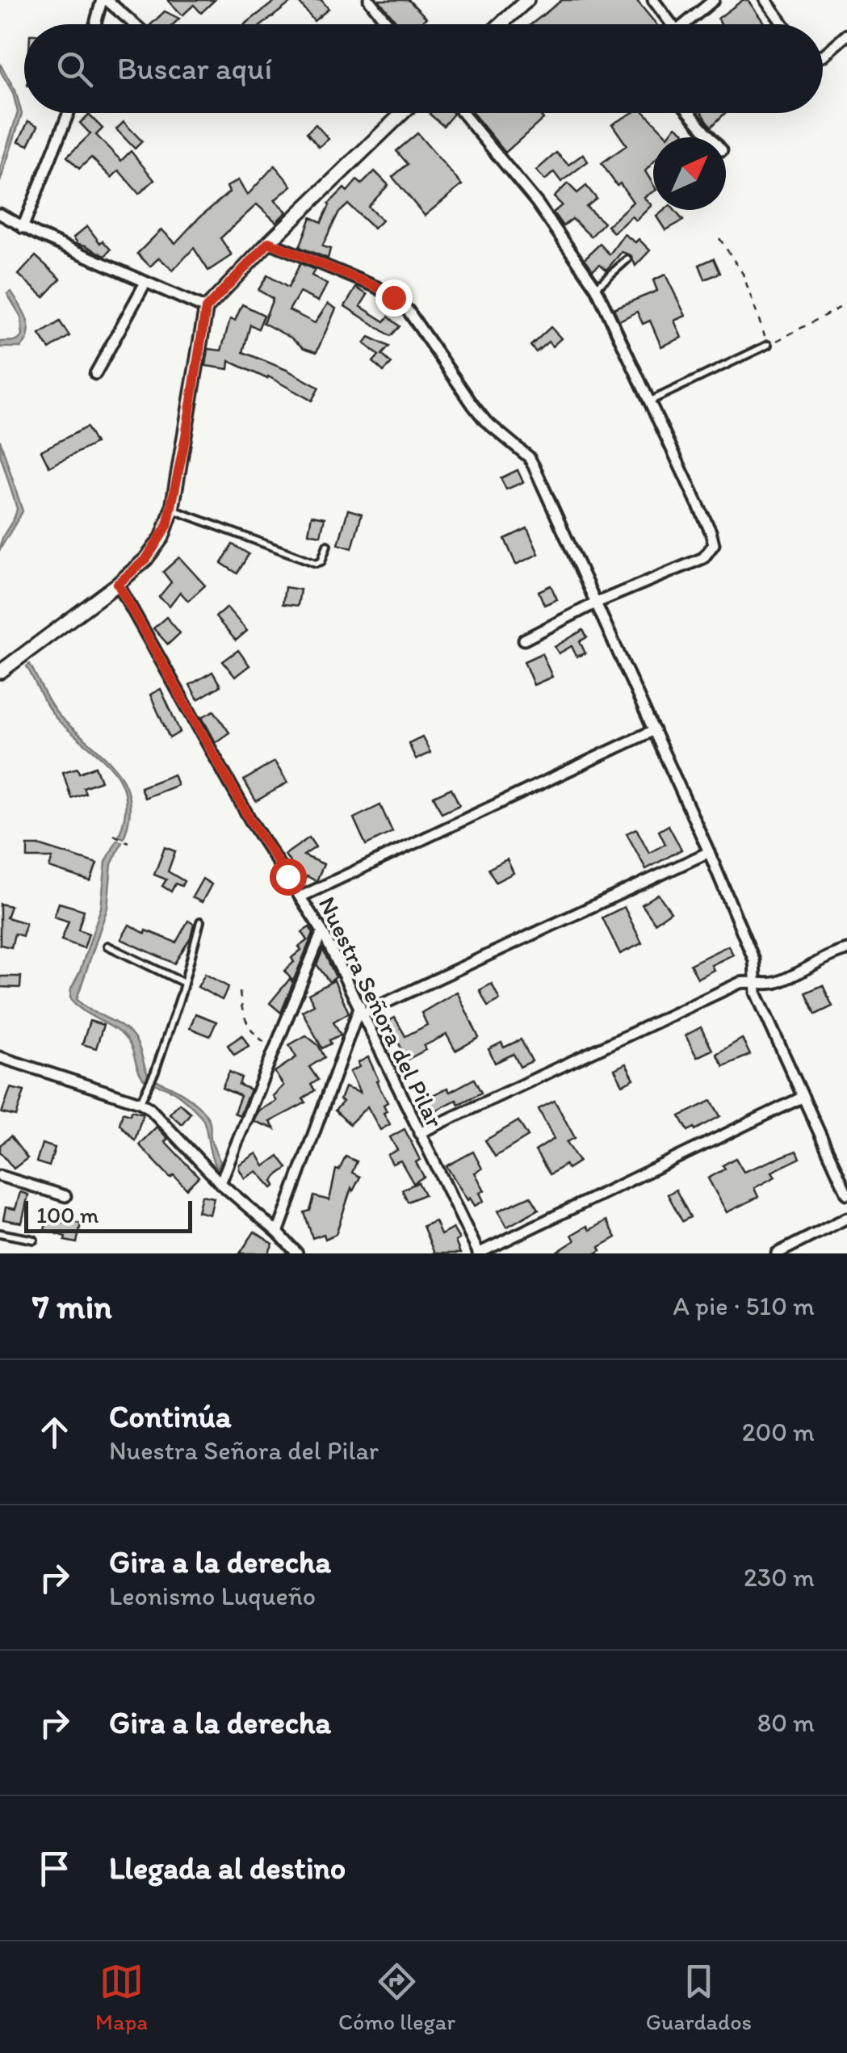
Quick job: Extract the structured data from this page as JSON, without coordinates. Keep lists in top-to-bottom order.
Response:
{
  "streets": {
    "street": ["Nuestra Señora del Pilar"]
  },
  "scale_bar": "100 m",
  "north": "top right",
  "page": {
    "search": "Buscar aquí",
    "scale": "100 m",
    "heading": ["7 min", "A pie · 510 m"],
    "list": [
      ["Continúa", "Nuestra Señora del Pilar", "200 m"],
      ["Gira a la derecha", "Leonismo Luqueño", "230 m"],
      ["Gira a la derecha", "80 m"],
      "Llegada al destino"
    ],
    "nav": ["Mapa", "Cómo llegar", "Guardados"]
  }
}
